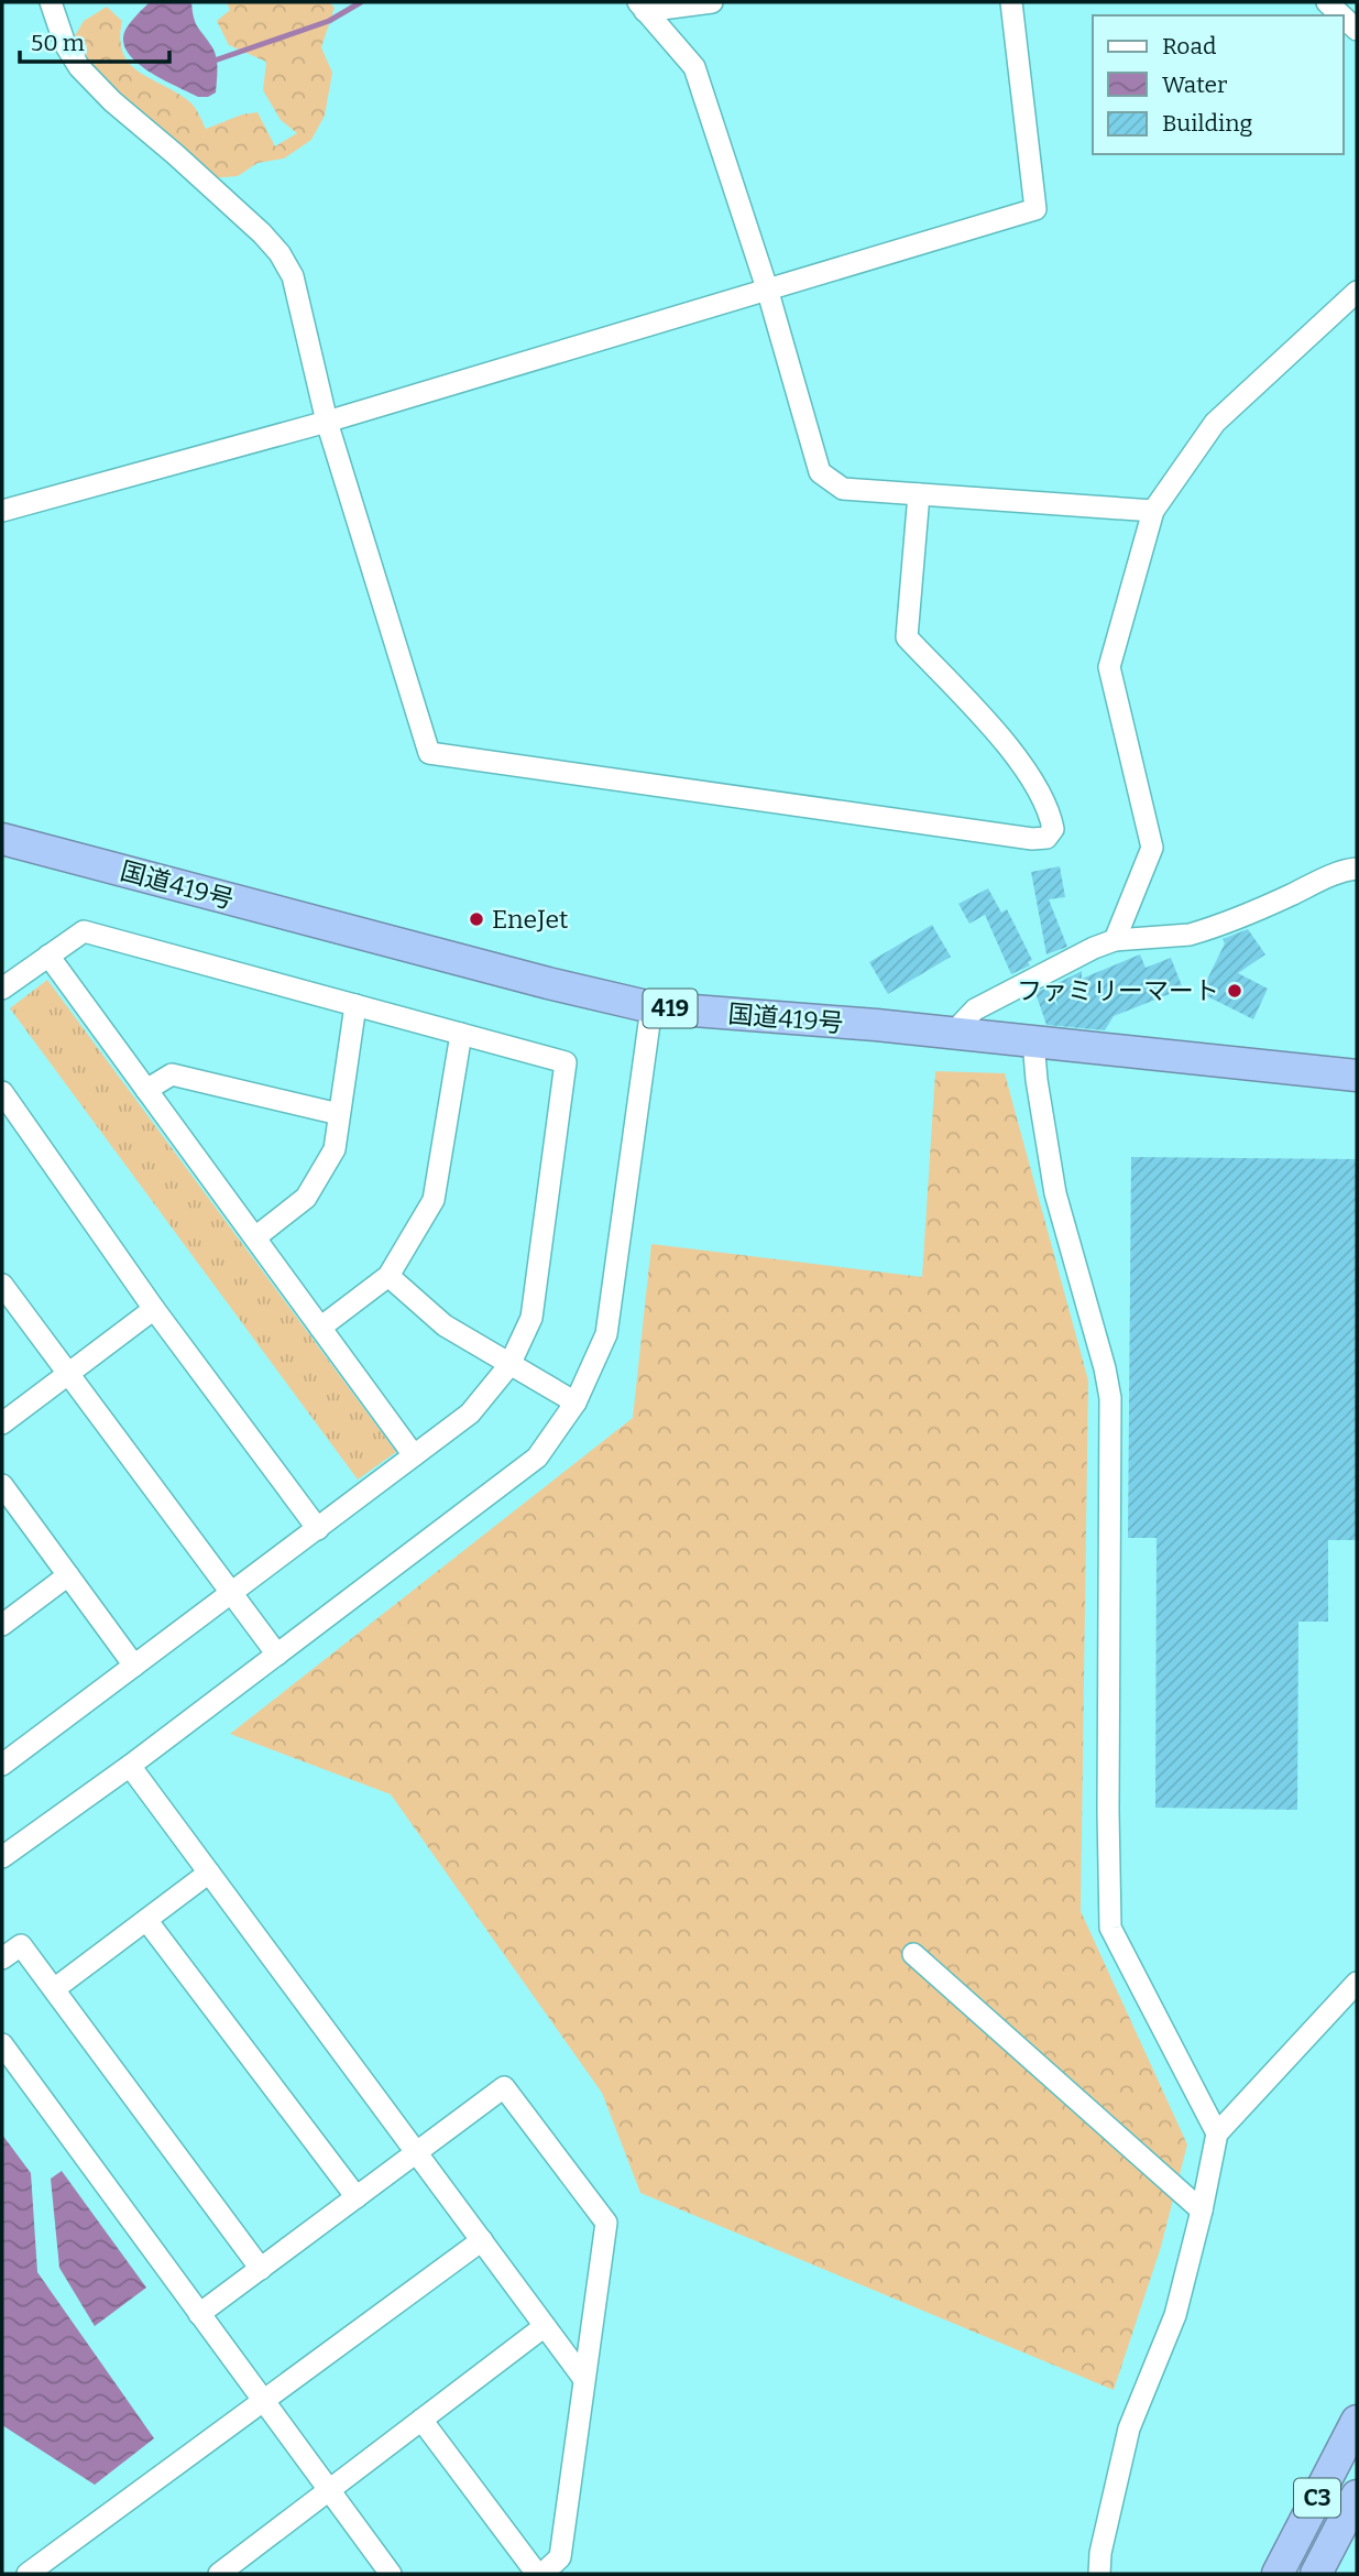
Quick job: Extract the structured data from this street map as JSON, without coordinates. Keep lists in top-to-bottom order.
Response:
{
  "streets": {
    "highway": ["国道419号", "419", "C3"]
  },
  "places": ["EneJet", "ファミリーマート"],
  "legend": ["Road", "Water", "Building"],
  "scale_bar": "50 m"
}
